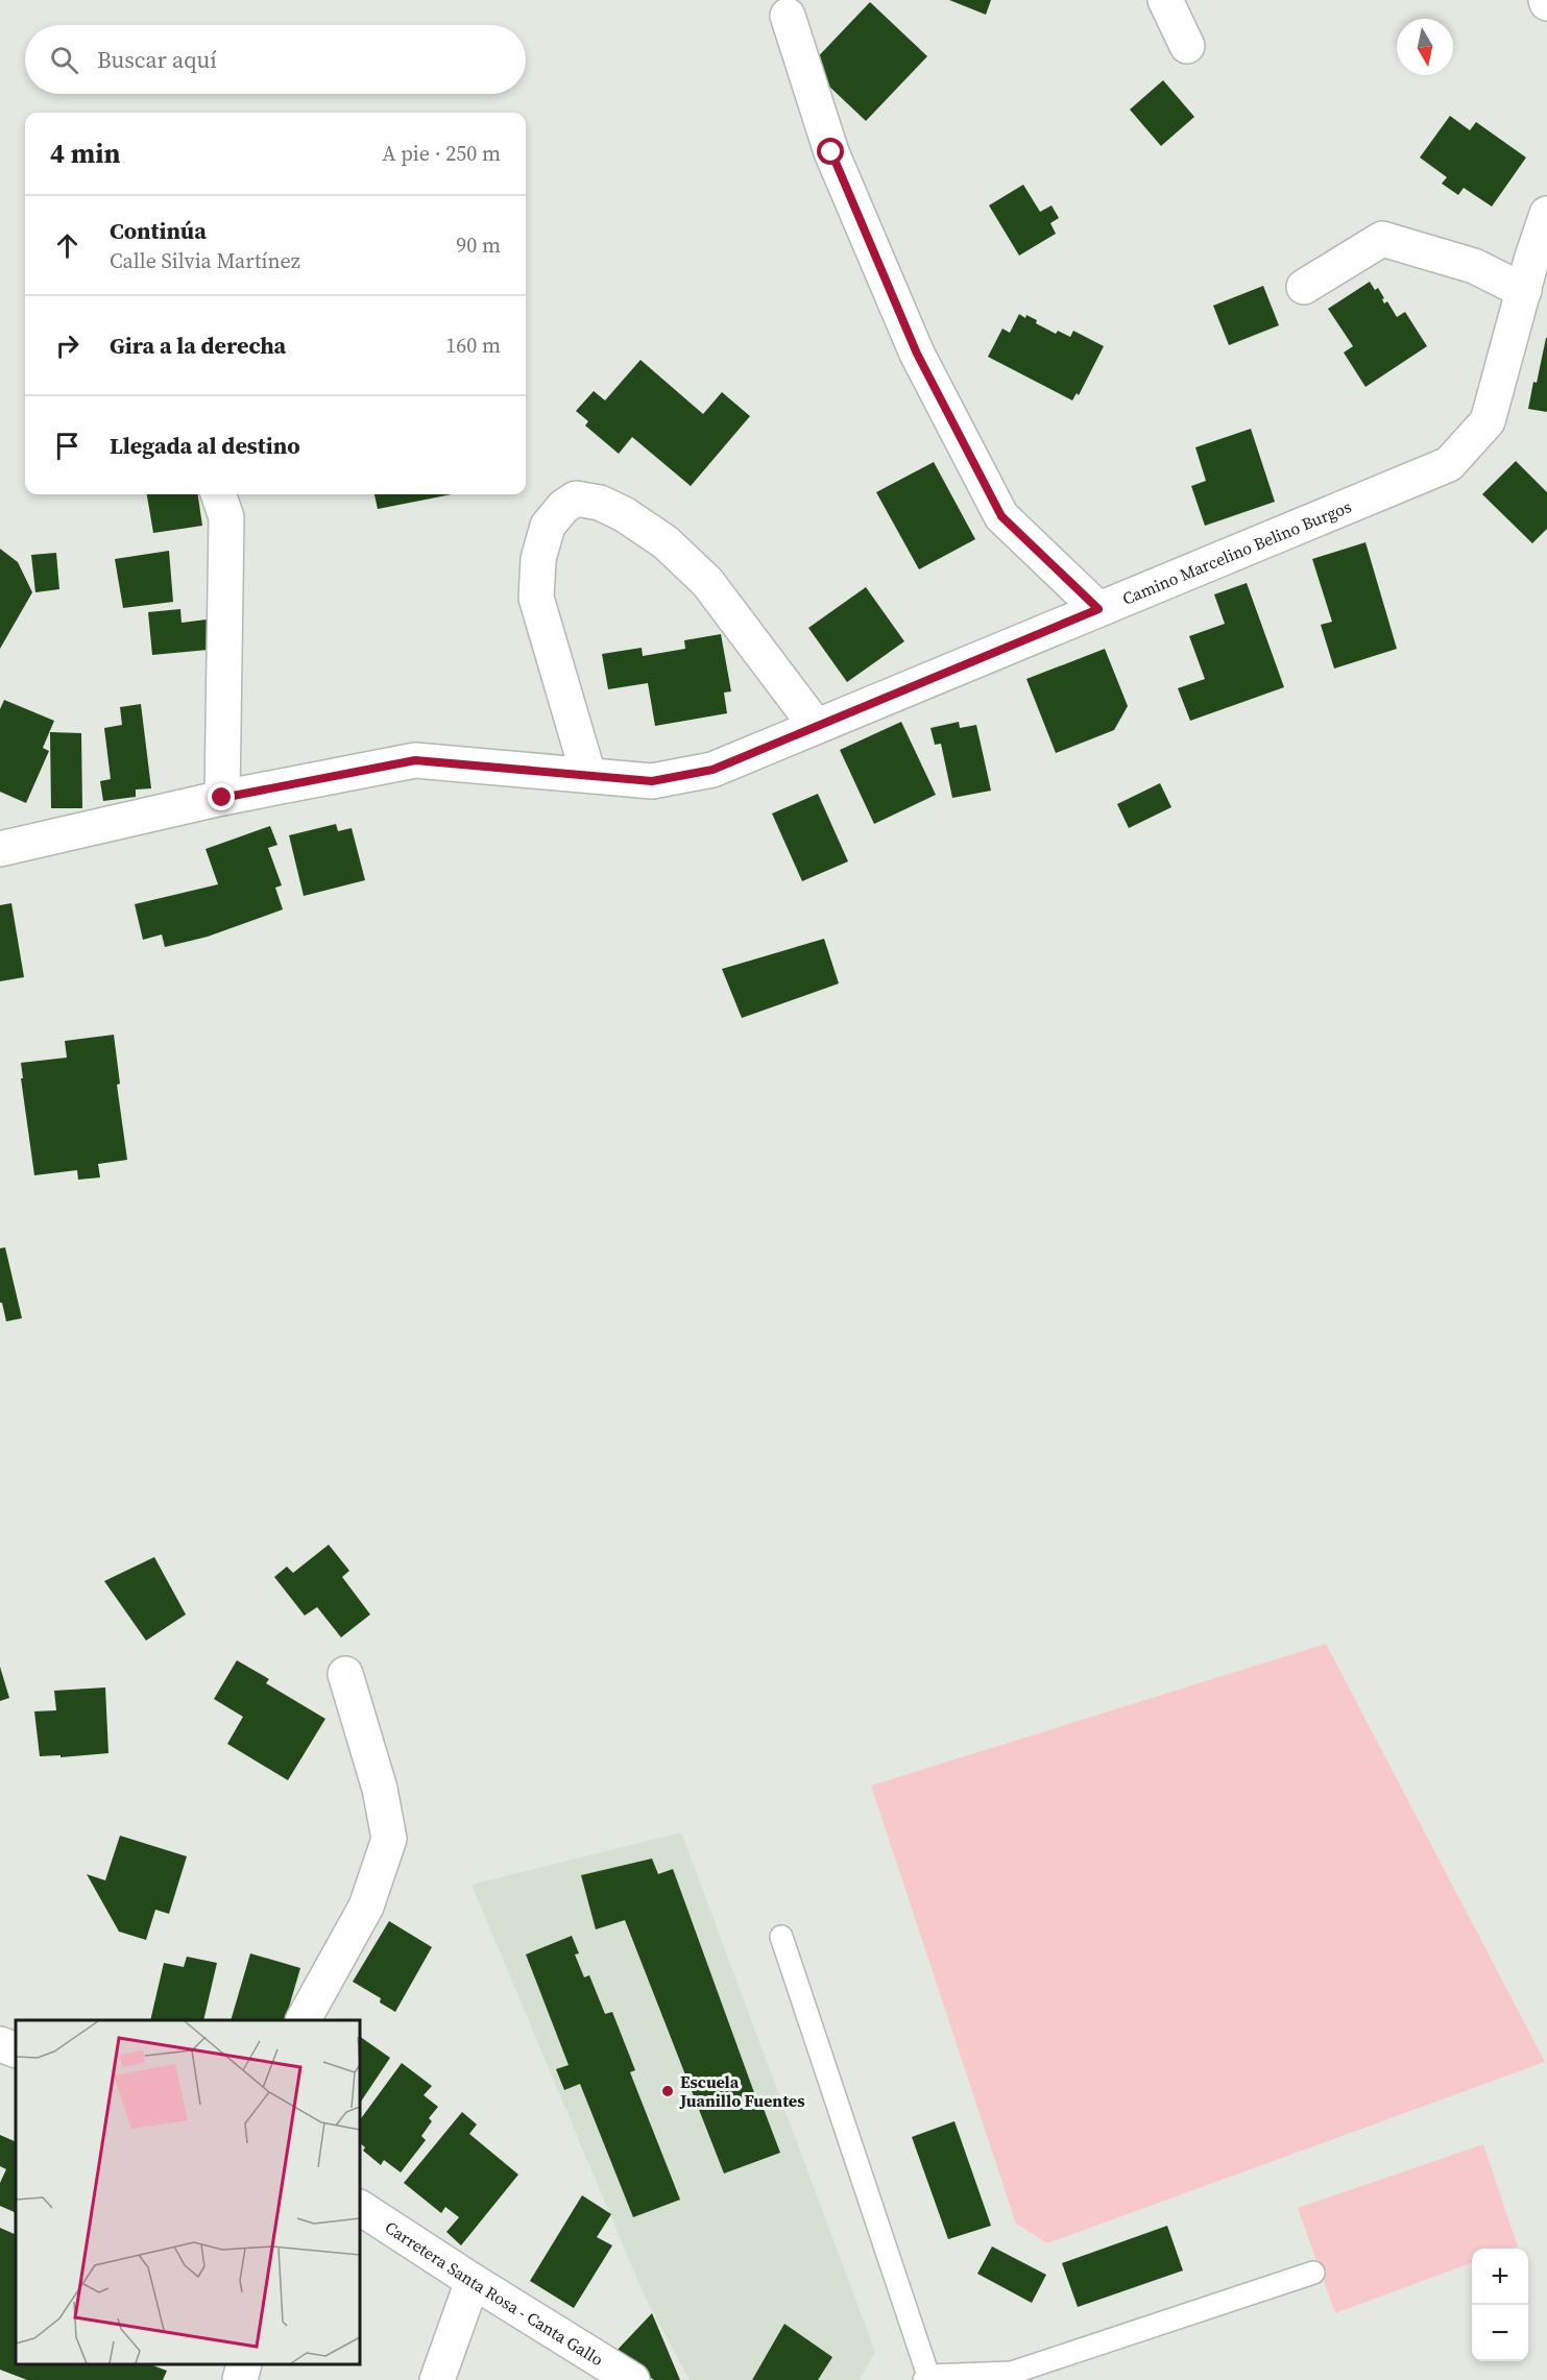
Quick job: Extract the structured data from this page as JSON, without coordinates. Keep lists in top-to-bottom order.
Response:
{
  "streets": {
    "street": ["Camino Marcelino Belino Burgos", "Carretera Santa Rosa - Canta Gallo"]
  },
  "places": ["Escuela Juanillo Fuentes"],
  "north": "bottom",
  "page": {
    "search": "Buscar aquí",
    "heading": ["4 min", "A pie · 250 m"],
    "list": [
      ["Continúa", "Calle Silvia Martínez", "90 m"],
      ["Gira a la derecha", "160 m"],
      "Llegada al destino"
    ],
    "map_buttons": ["+", "−"]
  }
}
